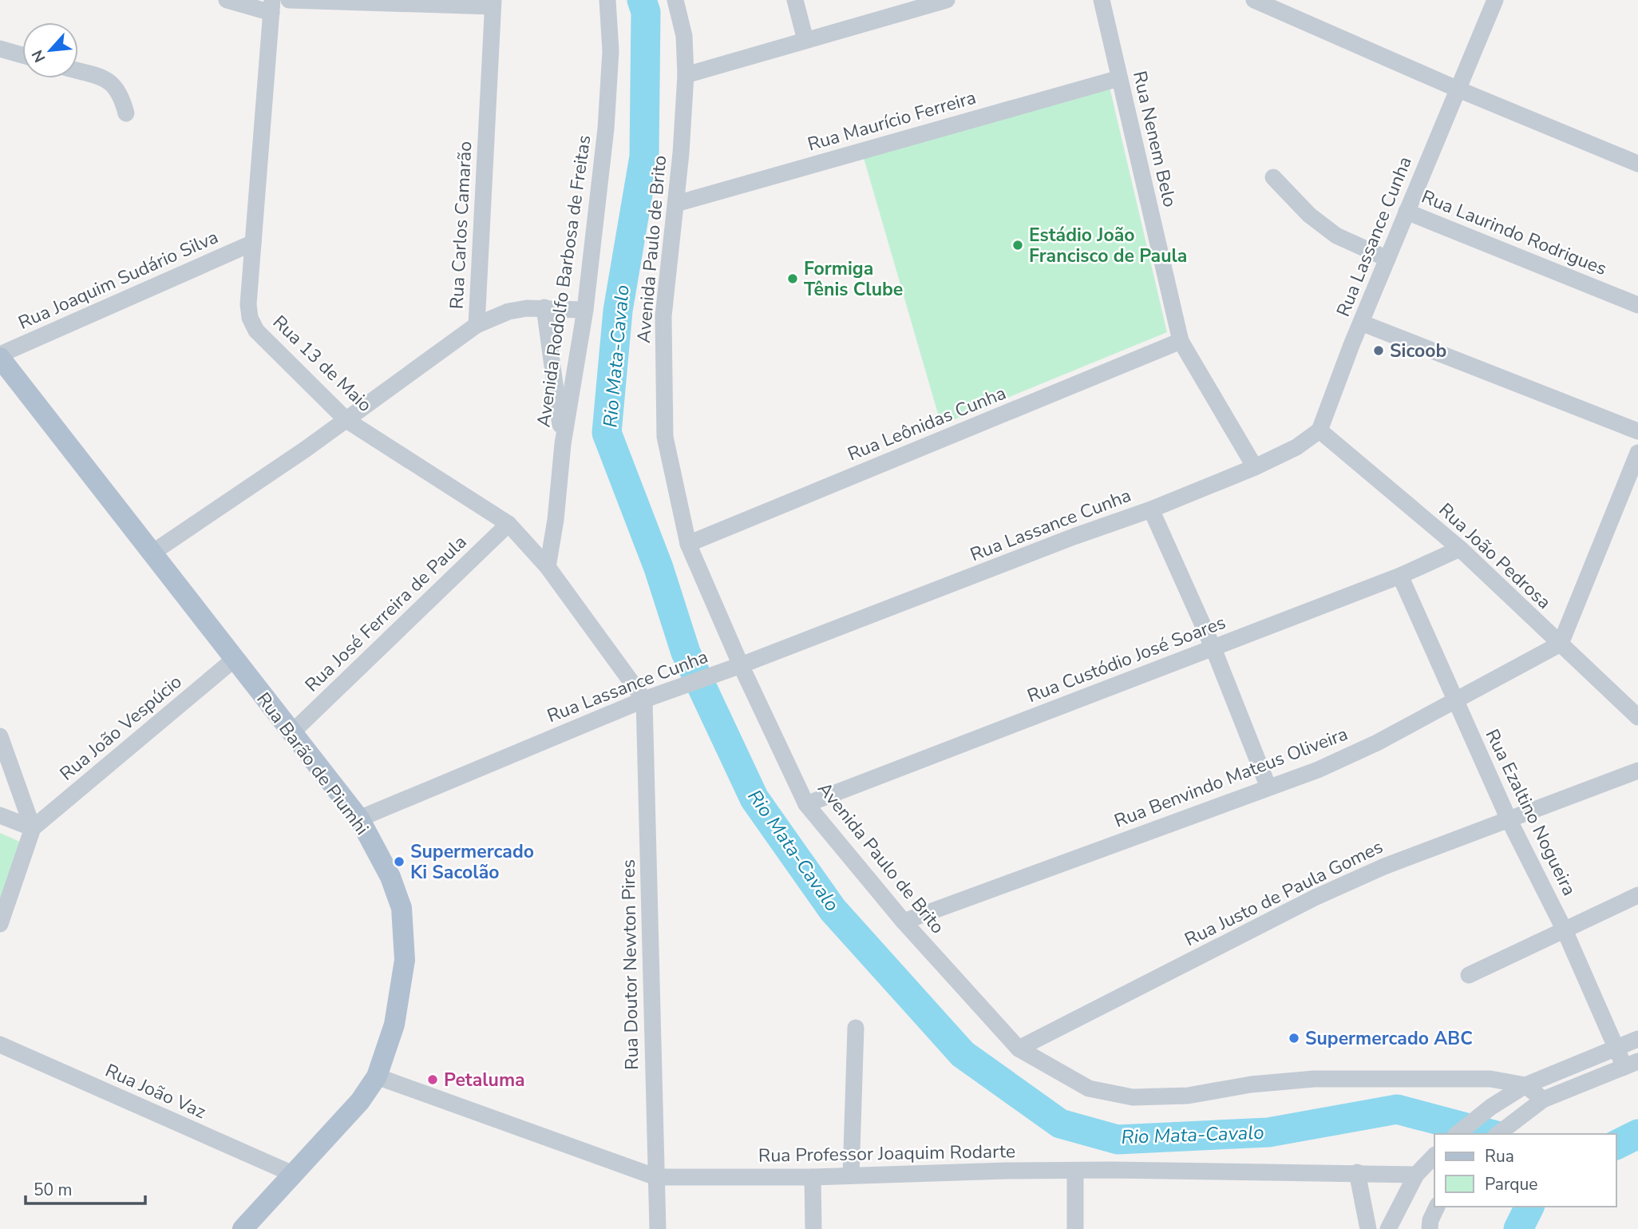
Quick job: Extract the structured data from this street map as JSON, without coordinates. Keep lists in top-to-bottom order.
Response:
{
  "streets": {
    "main road": ["Rua Barão de Piumhi"],
    "street": [
      "Rua Maurício Ferreira",
      "Rua Nenem Belo",
      "Rua Carlos Camarão",
      "Rua Laurindo Rodrigues",
      "Rua Lassance Cunha",
      "Avenida Paulo de Brito",
      "Rua Joaquim Sudário Silva",
      "Avenida Rodolfo Barbosa de Freitas",
      "Rua 13 de Maio",
      "Rua Leônidas Cunha",
      "Rua João Pedrosa",
      "Rua José Ferreira de Paula",
      "Rua Custódio José Soares",
      "Rua João Vespúcio",
      "Rua Benvindo Mateus Oliveira",
      "Rua Ezaltino Nogueira",
      "Rua Justo de Paula Gomes",
      "Rua Doutor Newton Pires",
      "Rua João Vaz",
      "Rua Professor Joaquim Rodarte"
    ]
  },
  "crossings": [
    ["Rua Maurício Ferreira", "Rua Nenem Belo"],
    ["Rua Maurício Ferreira", "Avenida Paulo de Brito"],
    ["Rua Nenem Belo", "Rua Lassance Cunha"],
    ["Rua Nenem Belo", "Rua Leônidas Cunha"],
    ["Rua Carlos Camarão", "Rua 13 de Maio"],
    ["Rua Carlos Camarão", "Rua Barão de Piumhi"],
    ["Rua Laurindo Rodrigues", "Rua Lassance Cunha"],
    ["Rua Lassance Cunha", "Avenida Paulo de Brito"],
    ["Rua Lassance Cunha", "Rua 13 de Maio"],
    ["Rua Lassance Cunha", "Rua João Pedrosa"],
    ["Rua Lassance Cunha", "Rua Barão de Piumhi"],
    ["Rua Lassance Cunha", "Rua Doutor Newton Pires"],
    ["Avenida Paulo de Brito", "Rua Leônidas Cunha"],
    ["Avenida Paulo de Brito", "Rua Custódio José Soares"],
    ["Avenida Paulo de Brito", "Rua Benvindo Mateus Oliveira"],
    ["Avenida Paulo de Brito", "Rua Justo de Paula Gomes"],
    ["Rua Joaquim Sudário Silva", "Rua 13 de Maio"],
    ["Rua Joaquim Sudário Silva", "Rua Barão de Piumhi"],
    ["Avenida Rodolfo Barbosa de Freitas", "Rua 13 de Maio"],
    ["Rua 13 de Maio", "Rua José Ferreira de Paula"],
    ["Rua 13 de Maio", "Rua Doutor Newton Pires"],
    ["Rua João Pedrosa", "Rua Custódio José Soares"],
    ["Rua João Pedrosa", "Rua Benvindo Mateus Oliveira"],
    ["Rua José Ferreira de Paula", "Rua Barão de Piumhi"],
    ["Rua Custódio José Soares", "Rua Ezaltino Nogueira"],
    ["Rua João Vespúcio", "Rua Barão de Piumhi"],
    ["Rua Barão de Piumhi", "Rua João Vaz"],
    ["Rua Barão de Piumhi", "Rua Professor Joaquim Rodarte"],
    ["Rua Benvindo Mateus Oliveira", "Rua Ezaltino Nogueira"],
    ["Rua Ezaltino Nogueira", "Rua Justo de Paula Gomes"],
    ["Rua Doutor Newton Pires", "Rua Professor Joaquim Rodarte"]
  ],
  "water": ["Rio Mata-Cavalo"],
  "places": [
    "Estádio João Francisco de Paula",
    "Formiga Tênis Clube",
    "Sicoob",
    "Supermercado Ki Sacolão",
    "Supermercado ABC",
    "Petaluma"
  ],
  "legend": ["Rua", "Parque"],
  "scale_bar": "50 m",
  "north": "bottom left"
}
